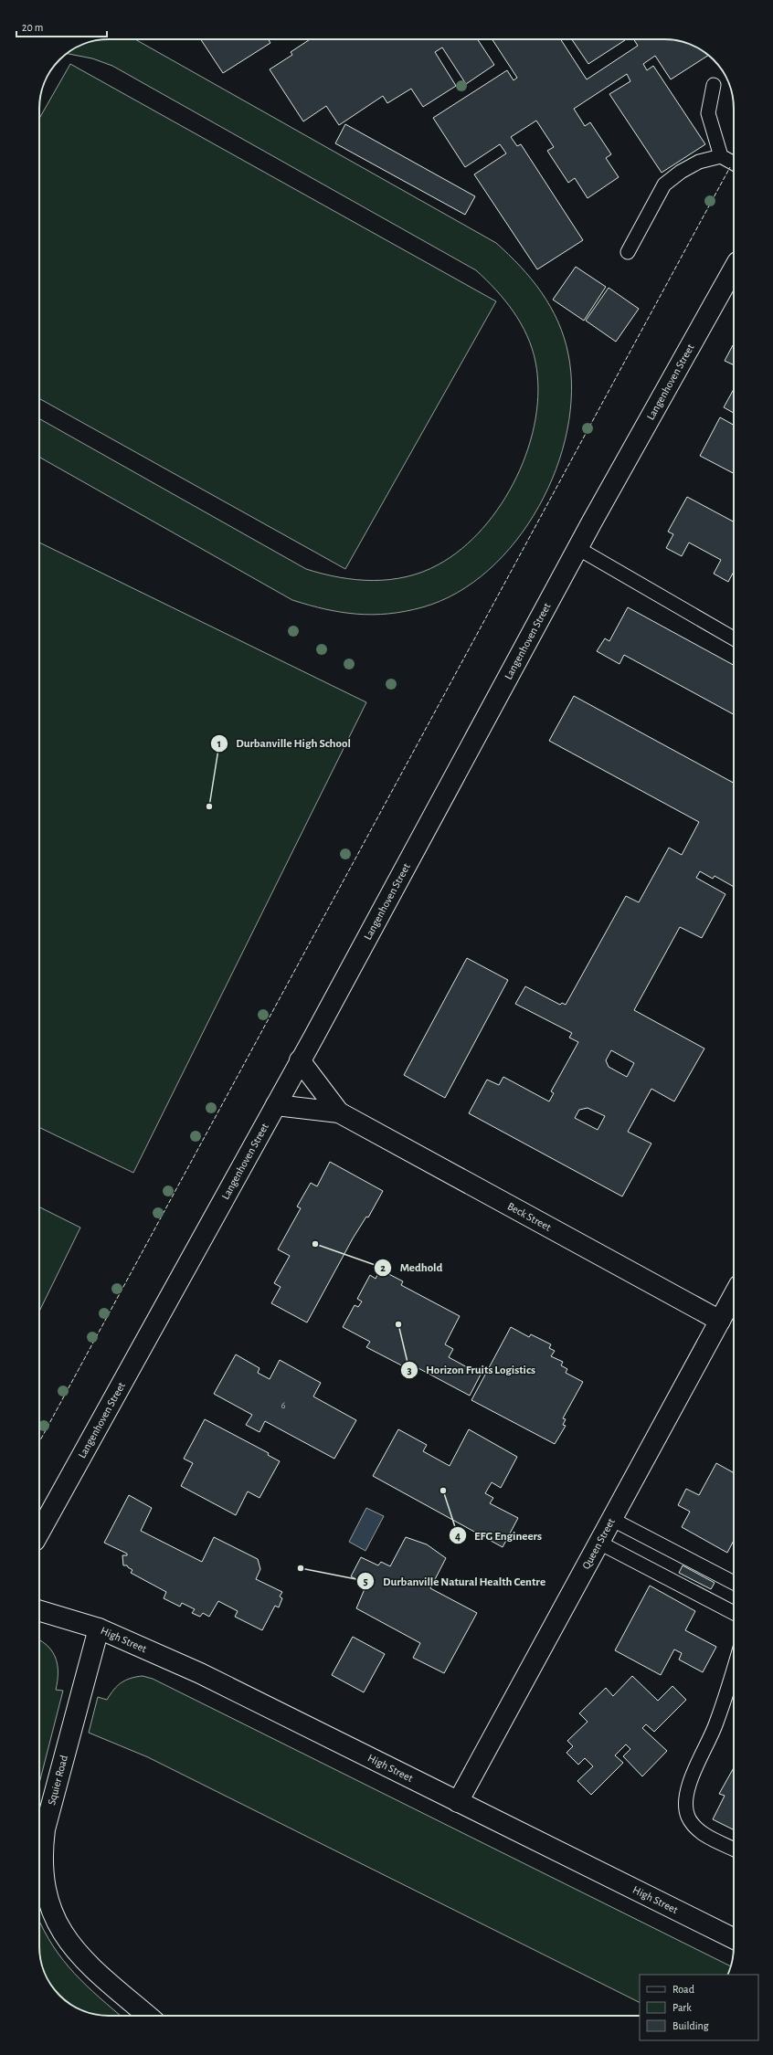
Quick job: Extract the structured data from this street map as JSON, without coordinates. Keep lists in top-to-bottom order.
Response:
{
  "streets": {
    "street": [
      "Langenhoven Street",
      "Beck Street",
      "Queen Street",
      "High Street",
      "Squier Road"
    ]
  },
  "crossings": [
    ["Langenhoven Street", "Beck Street"],
    ["Beck Street", "Queen Street"],
    ["Queen Street", "High Street"],
    ["High Street", "Squier Road"]
  ],
  "places": [
    "Durbanville High School",
    "Medhold",
    "Horizon Fruits Logistics",
    "EFG Engineers",
    "Durbanville Natural Health Centre"
  ],
  "house_numbers": ["6"],
  "legend": ["Road", "Park", "Building"],
  "scale_bar": "20 m"
}
